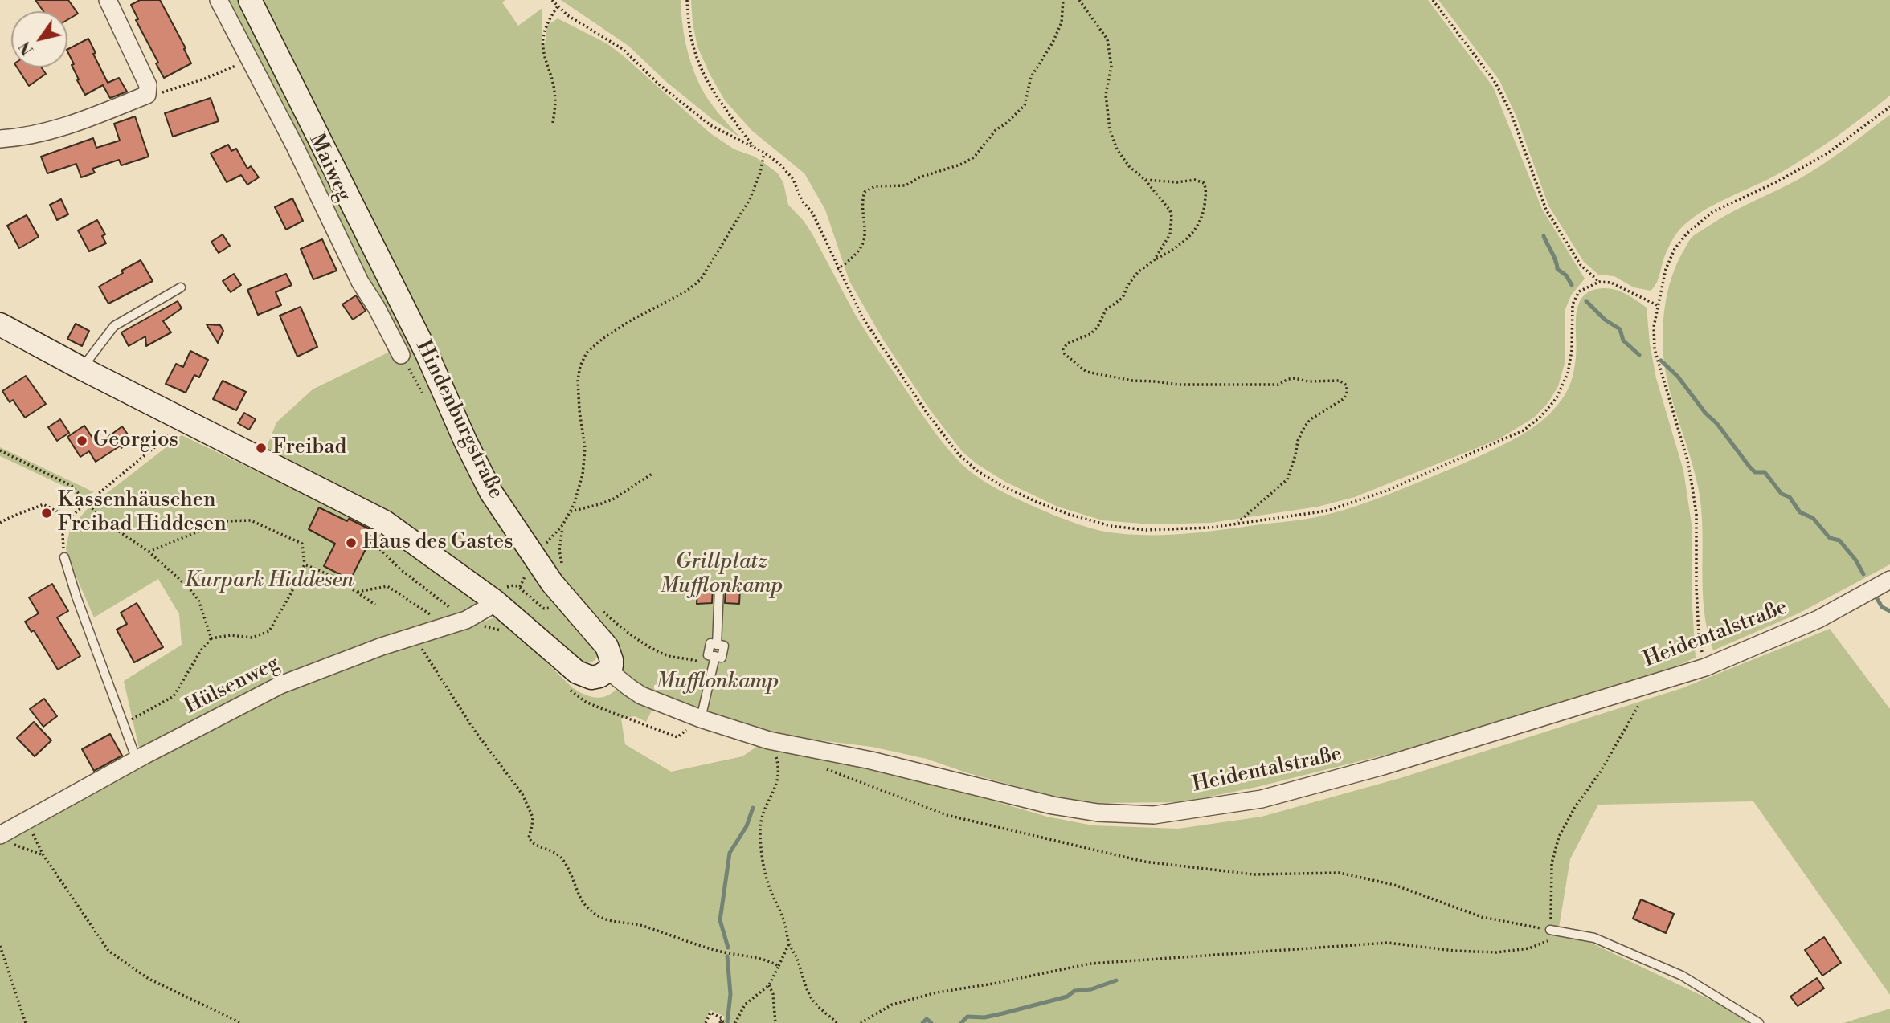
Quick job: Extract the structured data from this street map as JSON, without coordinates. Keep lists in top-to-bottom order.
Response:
{
  "streets": {
    "main road": ["Hindenburgstraße"],
    "street": ["Maiweg", "Heidentalstraße", "Hülsenweg"]
  },
  "crossings": [
    ["Hindenburgstraße", "Heidentalstraße"]
  ],
  "parks": ["Grillplatz Mufflonkamp", "Kurpark Hiddesen", "Mufflonkamp"],
  "places": [
    "Georgios",
    "Freibad",
    "Kassenhäuschen Freibad Hiddesen",
    "Haus des Gastes"
  ],
  "north": "bottom left"
}
